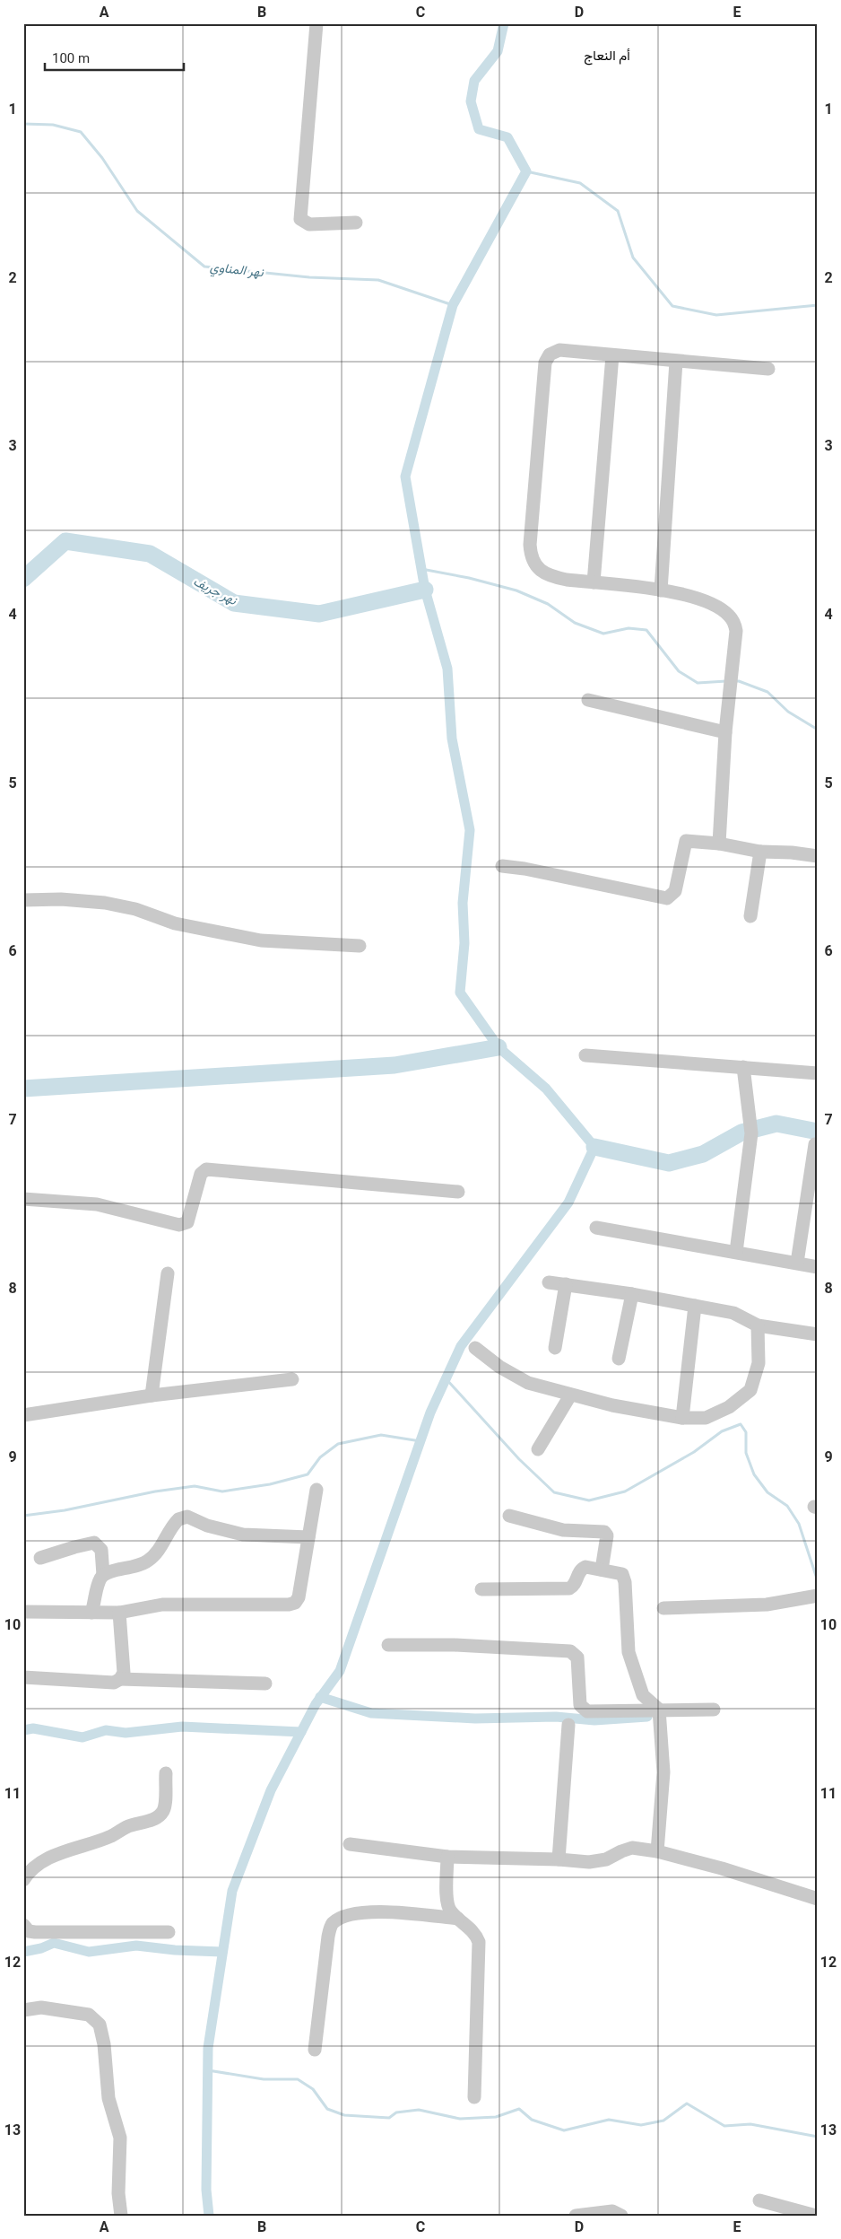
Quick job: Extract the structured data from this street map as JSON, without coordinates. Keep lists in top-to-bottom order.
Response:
{
  "districts": ["أم النعاج"],
  "water": ["نهر المناوي", "نهر جريف"],
  "scale_bar": "100 m",
  "grid": {
    "columns": [
      "A",
      "B",
      "C",
      "D",
      "E"
    ],
    "rows": [
      "1",
      "2",
      "3",
      "4",
      "5",
      "6",
      "7",
      "8",
      "9",
      "10",
      "11",
      "12",
      "13"
    ]
  }
}
